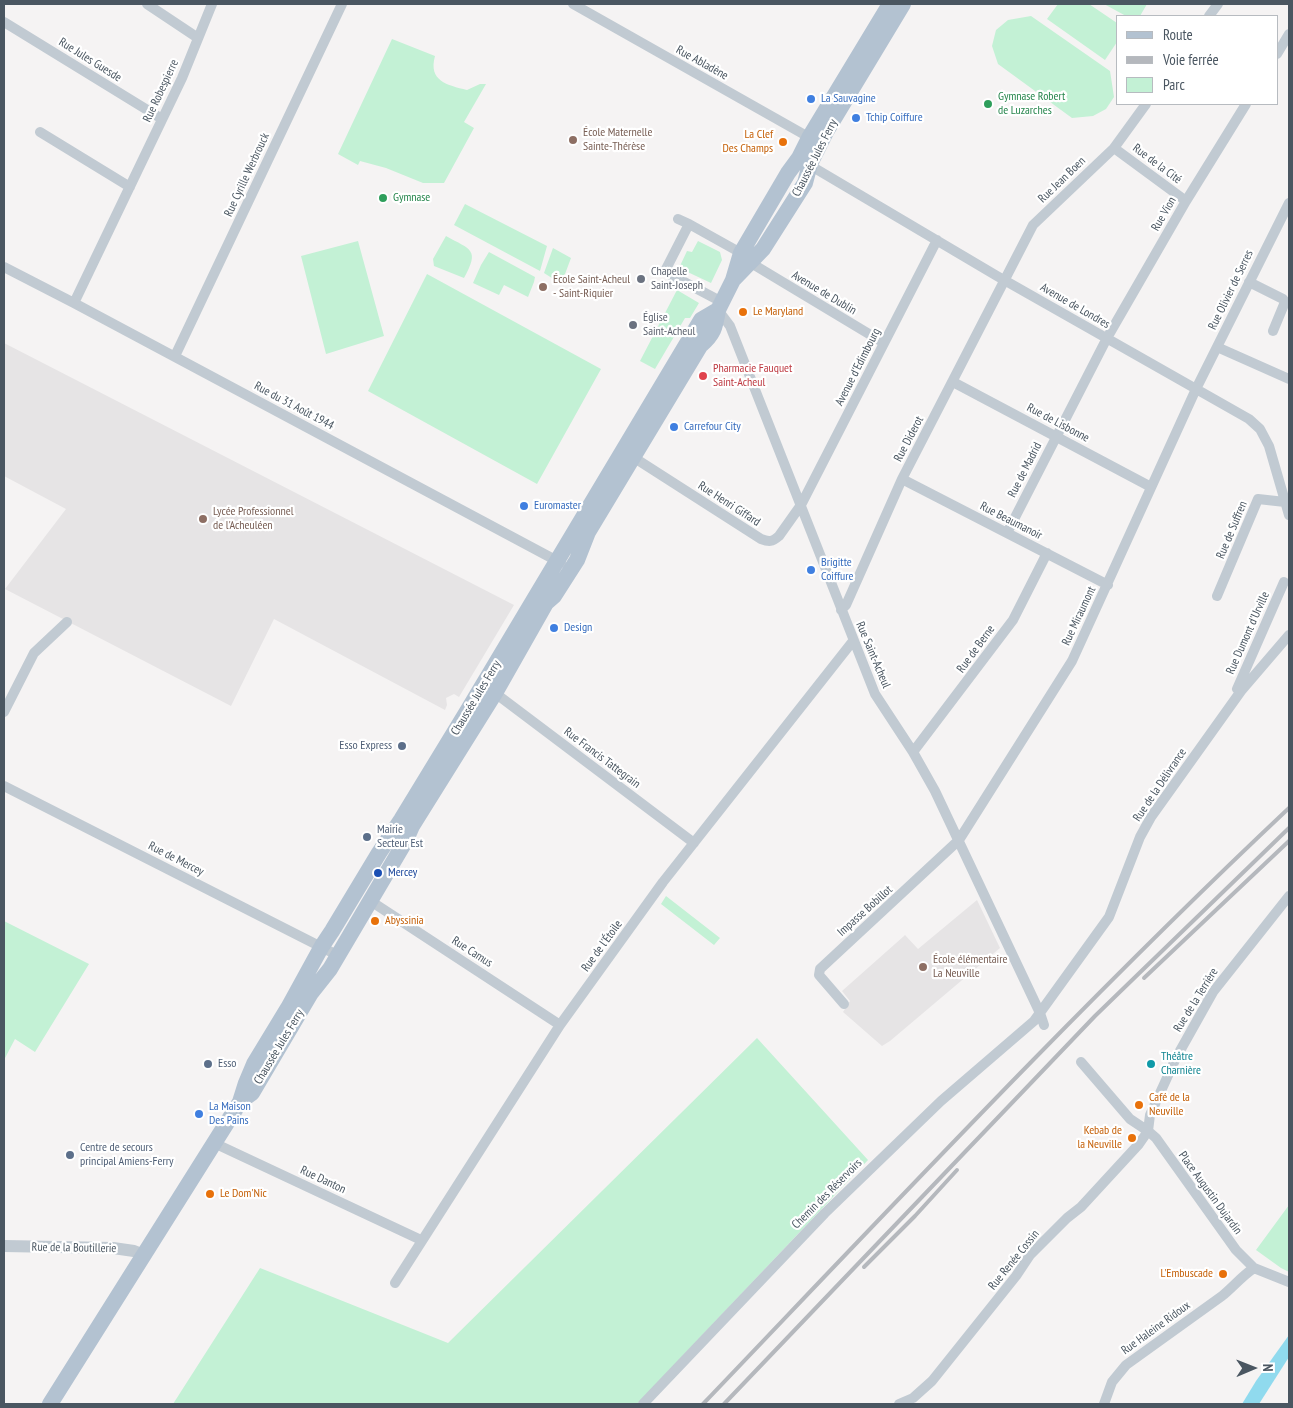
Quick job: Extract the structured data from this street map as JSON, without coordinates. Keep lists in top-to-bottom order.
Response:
{
  "streets": {
    "main road": ["Chaussée Jules Ferry"],
    "street": [
      "Rue Jules Guesde",
      "Rue Abladène",
      "Rue Robespierre",
      "Rue de la Cité",
      "Rue Cyrille Werbrouck",
      "Rue Jean Boen",
      "Rue Vion",
      "Rue Olivier de Serres",
      "Avenue de Dublin",
      "Avenue de Londres",
      "Avenue d'Edimbourg",
      "Rue du 31 Août 1944",
      "Rue de Lisbonne",
      "Rue Diderot",
      "Rue de Madrid",
      "Rue Henri Giffard",
      "Rue Beaumanoir",
      "Rue de Suffren",
      "Rue Miraumont",
      "Rue Dumont d'Urville",
      "Rue de Berne",
      "Rue Saint-Acheul",
      "Rue Francis Tattegrain",
      "Rue de la Délivrance",
      "Rue de Mercey",
      "Impasse Bobillot",
      "Rue de l'Étoile",
      "Rue Camus",
      "Rue de la Terrière",
      "Rue Danton",
      "Place Augustin Dujardin",
      "Chemin des Réservoirs",
      "Rue de la Boutillerie",
      "Rue Renée Cossin",
      "Rue Haleine Ridoux"
    ]
  },
  "crossings": [
    ["Rue Jules Guesde", "Rue Robespierre"],
    ["Rue Abladène", "Chaussée Jules Ferry"],
    ["Rue Robespierre", "Rue du 31 Août 1944"],
    ["Chaussée Jules Ferry", "Avenue de Dublin"],
    ["Chaussée Jules Ferry", "Avenue de Londres"],
    ["Chaussée Jules Ferry", "Rue du 31 Août 1944"],
    ["Chaussée Jules Ferry", "Rue Saint-Acheul"],
    ["Chaussée Jules Ferry", "Rue Francis Tattegrain"],
    ["Chaussée Jules Ferry", "Rue de Mercey"],
    ["Chaussée Jules Ferry", "Rue Camus"],
    ["Chaussée Jules Ferry", "Rue Danton"],
    ["Chaussée Jules Ferry", "Rue de la Boutillerie"],
    ["Rue de la Cité", "Rue Jean Boen"],
    ["Rue de la Cité", "Rue Vion"],
    ["Rue Cyrille Werbrouck", "Rue du 31 Août 1944"],
    ["Rue Jean Boen", "Avenue de Londres"],
    ["Rue Jean Boen", "Rue Diderot"],
    ["Rue Vion", "Avenue de Londres"],
    ["Rue Vion", "Rue de Madrid"],
    ["Rue Olivier de Serres", "Avenue de Londres"],
    ["Rue Olivier de Serres", "Rue Miraumont"],
    ["Avenue de Dublin", "Avenue d'Edimbourg"],
    ["Avenue de Londres", "Avenue d'Edimbourg"],
    ["Avenue de Londres", "Rue Diderot"],
    ["Avenue de Londres", "Rue de Madrid"],
    ["Avenue de Londres", "Rue de Suffren"],
    ["Avenue de Londres", "Rue Miraumont"],
    ["Avenue d'Edimbourg", "Rue Henri Giffard"],
    ["Avenue d'Edimbourg", "Rue Saint-Acheul"],
    ["Rue de Lisbonne", "Rue Diderot"],
    ["Rue de Lisbonne", "Rue de Madrid"],
    ["Rue de Lisbonne", "Rue Miraumont"],
    ["Rue Diderot", "Rue Beaumanoir"],
    ["Rue Diderot", "Rue Saint-Acheul"],
    ["Rue de Madrid", "Rue Beaumanoir"],
    ["Rue Henri Giffard", "Rue Saint-Acheul"],
    ["Rue Beaumanoir", "Rue Miraumont"],
    ["Rue Beaumanoir", "Rue de Berne"],
    ["Rue Miraumont", "Rue Saint-Acheul"],
    ["Rue Miraumont", "Impasse Bobillot"],
    ["Rue Dumont d'Urville", "Rue de la Délivrance"],
    ["Rue de Berne", "Rue Saint-Acheul"],
    ["Rue Saint-Acheul", "Rue de la Délivrance"],
    ["Rue Saint-Acheul", "Impasse Bobillot"],
    ["Rue Saint-Acheul", "Rue de l'Étoile"],
    ["Rue Saint-Acheul", "Chemin des Réservoirs"],
    ["Rue Francis Tattegrain", "Rue de l'Étoile"],
    ["Rue de la Délivrance", "Chemin des Réservoirs"],
    ["Rue de l'Étoile", "Rue Camus"],
    ["Rue de l'Étoile", "Rue Danton"],
    ["Rue de la Terrière", "Place Augustin Dujardin"],
    ["Rue de la Terrière", "Rue Renée Cossin"],
    ["Place Augustin Dujardin", "Rue Renée Cossin"],
    ["Place Augustin Dujardin", "Rue Haleine Ridoux"]
  ],
  "places": [
    "La Sauvagine",
    "Gymnase Robert de Luzarches",
    "Tchip Coiffure",
    "École Maternelle Sainte-Thérèse",
    "La Clef Des Champs",
    "Gymnase",
    "Chapelle Saint-Joseph",
    "École Saint-Acheul - Saint-Riquier",
    "Le Maryland",
    "Église Saint-Acheul",
    "Pharmacie Fauquet Saint-Acheul",
    "Carrefour City",
    "Euromaster",
    "Lycée Professionnel de l'Acheuléen",
    "Brigitte Coiffure",
    "Design",
    "Esso Express",
    "Mairie Secteur Est",
    "Mercey",
    "Abyssinia",
    "École élémentaire La Neuville",
    "Esso",
    "Théâtre Charnière",
    "Café de la Neuville",
    "La Maison Des Pains",
    "Kebab de la Neuville",
    "Centre de secours principal Amiens-Ferry",
    "Le Dom'Nic",
    "L'Embuscade"
  ],
  "legend": ["Route", "Voie ferrée", "Parc"],
  "north": "right"
}
